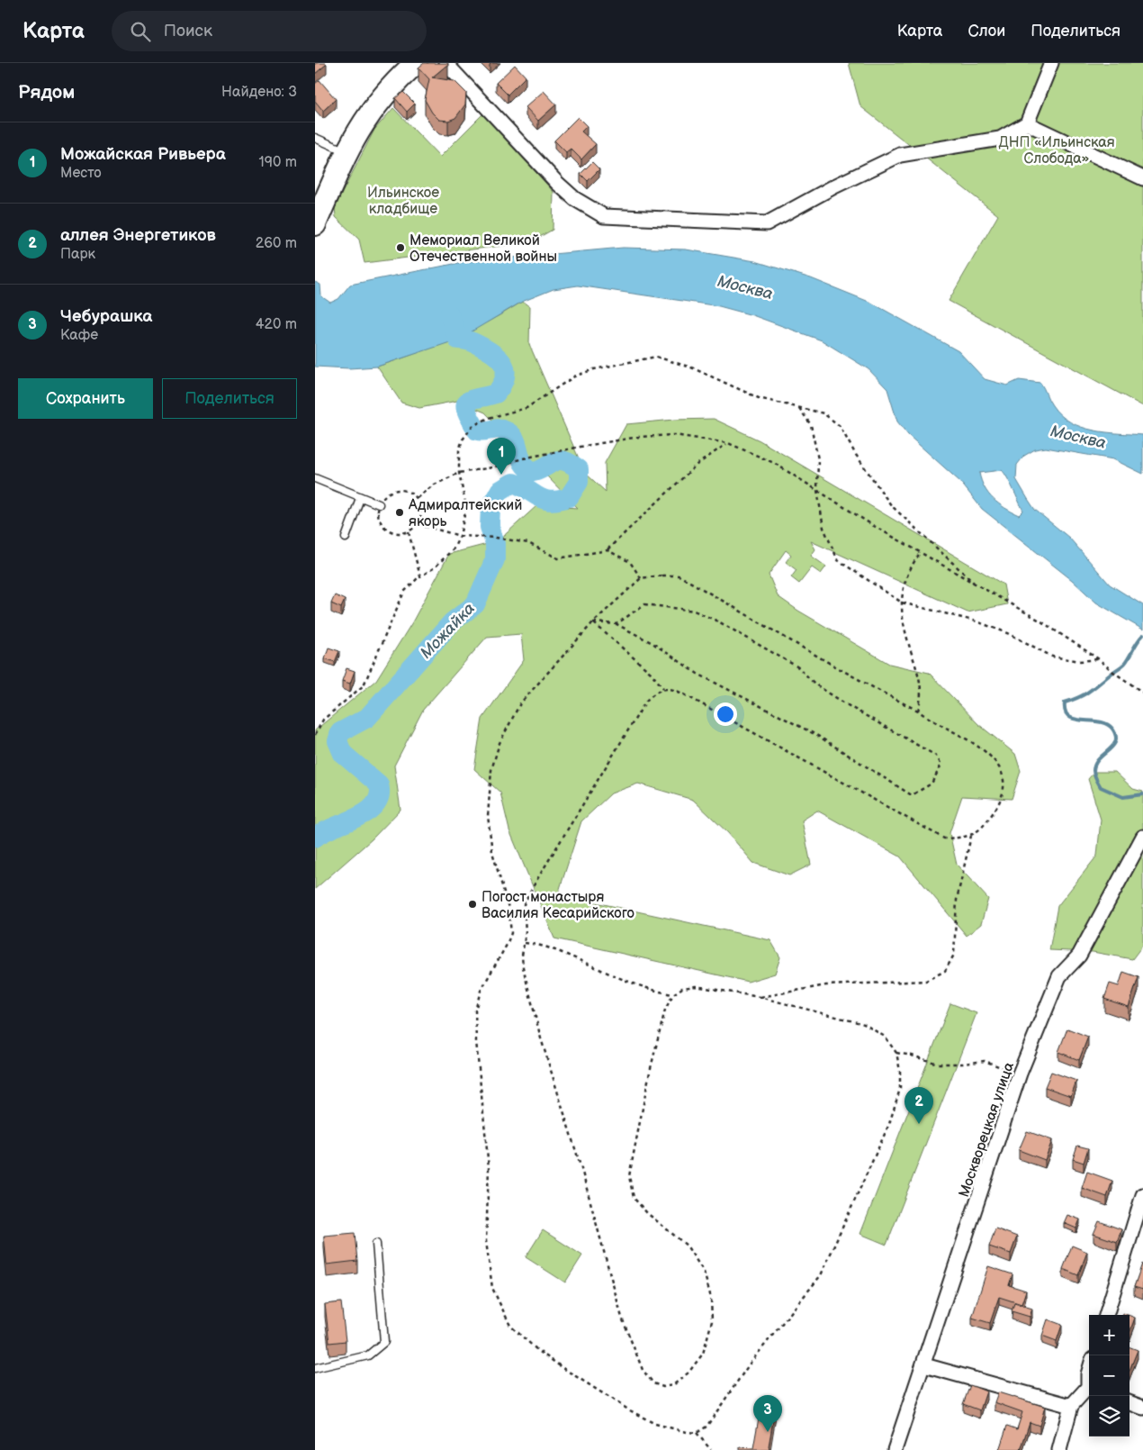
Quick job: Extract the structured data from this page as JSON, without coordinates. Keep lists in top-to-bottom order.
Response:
{
  "streets": {
    "street": ["Москворецкая улица"]
  },
  "water": ["Москва", "Можайка"],
  "parks": ["ДНП «Ильинская Слобода»", "Ильинское кладбище"],
  "places": ["Мемориал Великой Отечественной войны", "Адмиралтейский якорь", "Погост монастыря Василия Кесарийского"],
  "page": {
    "header": "Карта",
    "search": "Поиск",
    "nav": ["Карта", "Слои", "Поделиться"],
    "heading": ["Рядом", "Найдено: 3"],
    "list": [
      {
        "mark": "1",
        "name": "Можайская Ривьера",
        "note": "Место",
        "value": "190 m"
      },
      {
        "mark": "2",
        "name": "аллея Энергетиков",
        "note": "Парк",
        "value": "260 m"
      },
      {
        "mark": "3",
        "name": "Чебурашка",
        "note": "Кафе",
        "value": "420 m"
      }
    ],
    "buttons": ["Сохранить", "Поделиться"],
    "pins": ["1", "2", "3"],
    "map_buttons": ["+", "−"]
  }
}
